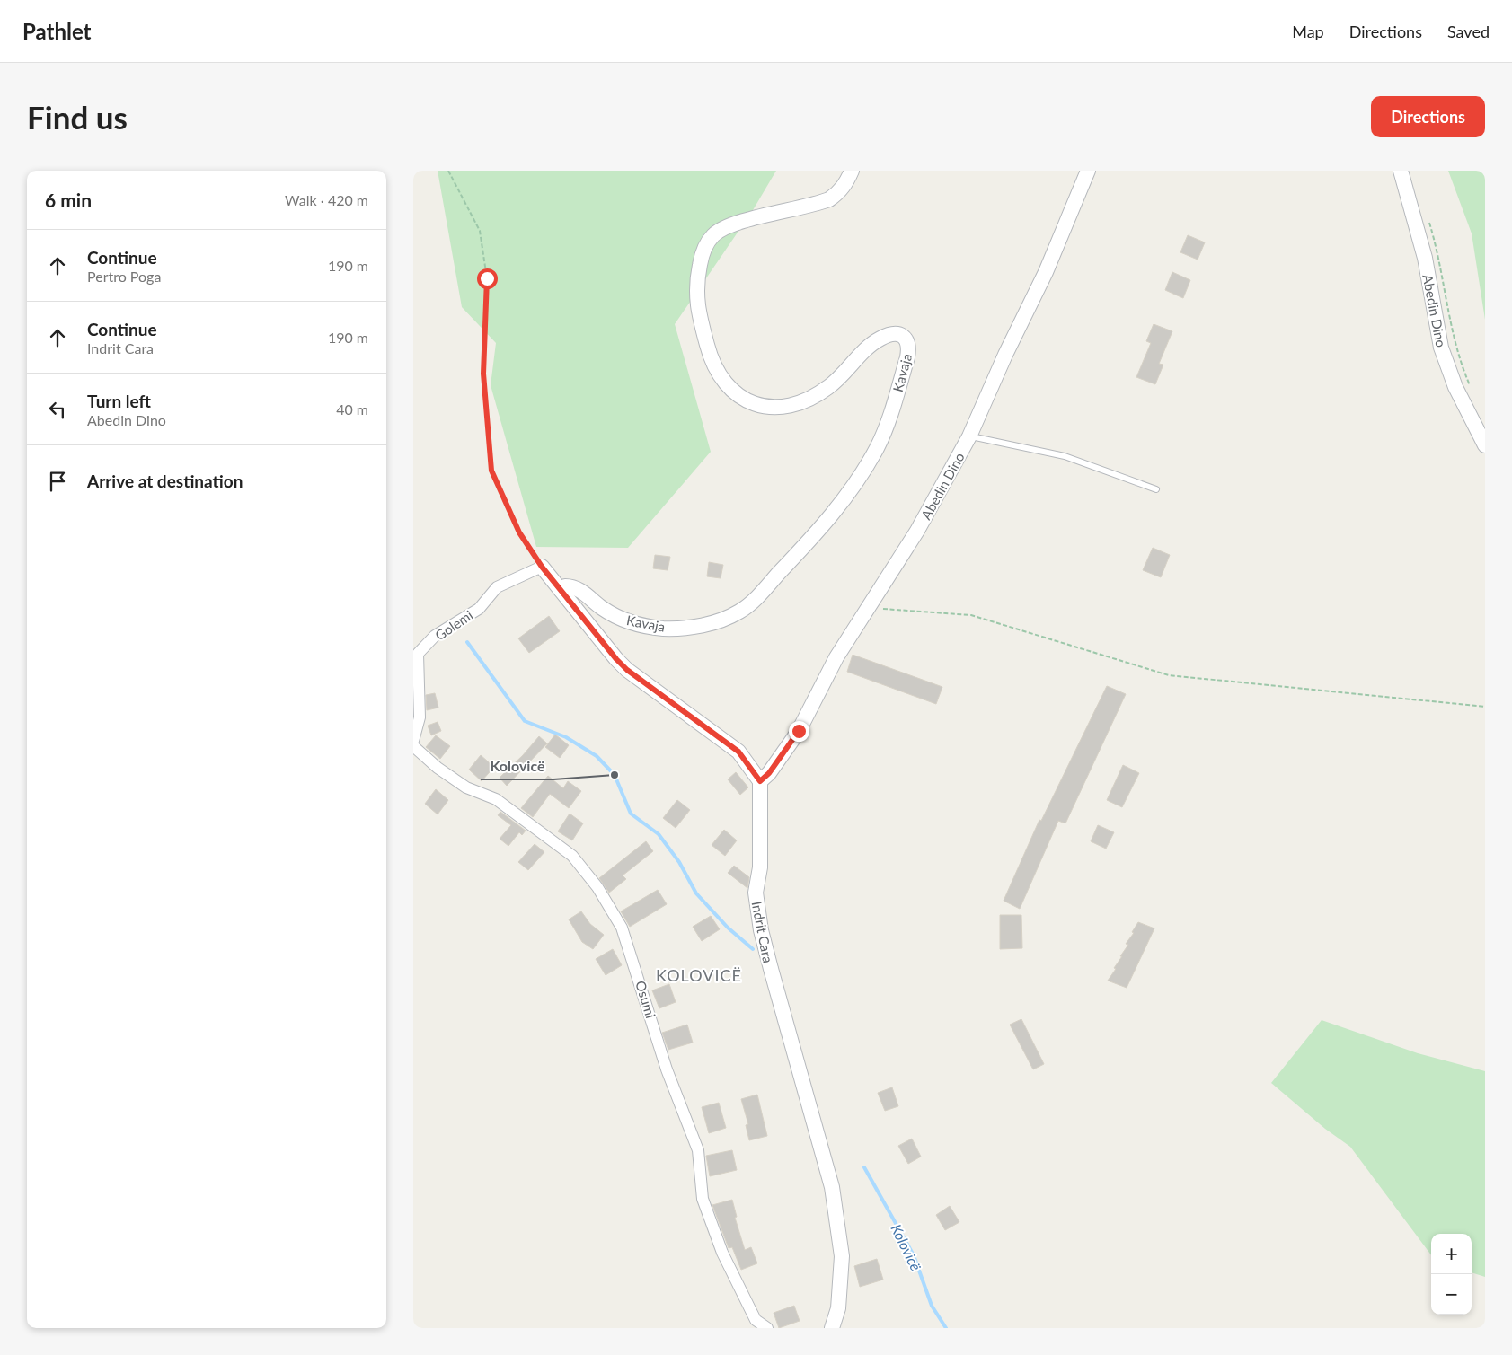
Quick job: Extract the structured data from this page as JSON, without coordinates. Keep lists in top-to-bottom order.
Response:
{
  "streets": {
    "street": [
      "Abedin Dino",
      "Kavaja",
      "Golemi",
      "Indrit Cara",
      "Osumi"
    ]
  },
  "crossings": [
    ["Abedin Dino", "Indrit Cara"],
    ["Golemi", "Osumi"]
  ],
  "districts": ["KOLOVICË"],
  "water": ["Kolovicë"],
  "places": ["Kolovicë"],
  "page": {
    "header": "Pathlet",
    "nav": ["Map", "Directions", "Saved"],
    "buttons": "Directions",
    "title": "Find us",
    "heading": ["6 min", "Walk · 420 m"],
    "list": [
      ["Continue", "Pertro Poga", "190 m"],
      ["Continue", "Indrit Cara", "190 m"],
      ["Turn left", "Abedin Dino", "40 m"],
      "Arrive at destination"
    ],
    "map_buttons": ["+", "−"]
  }
}
